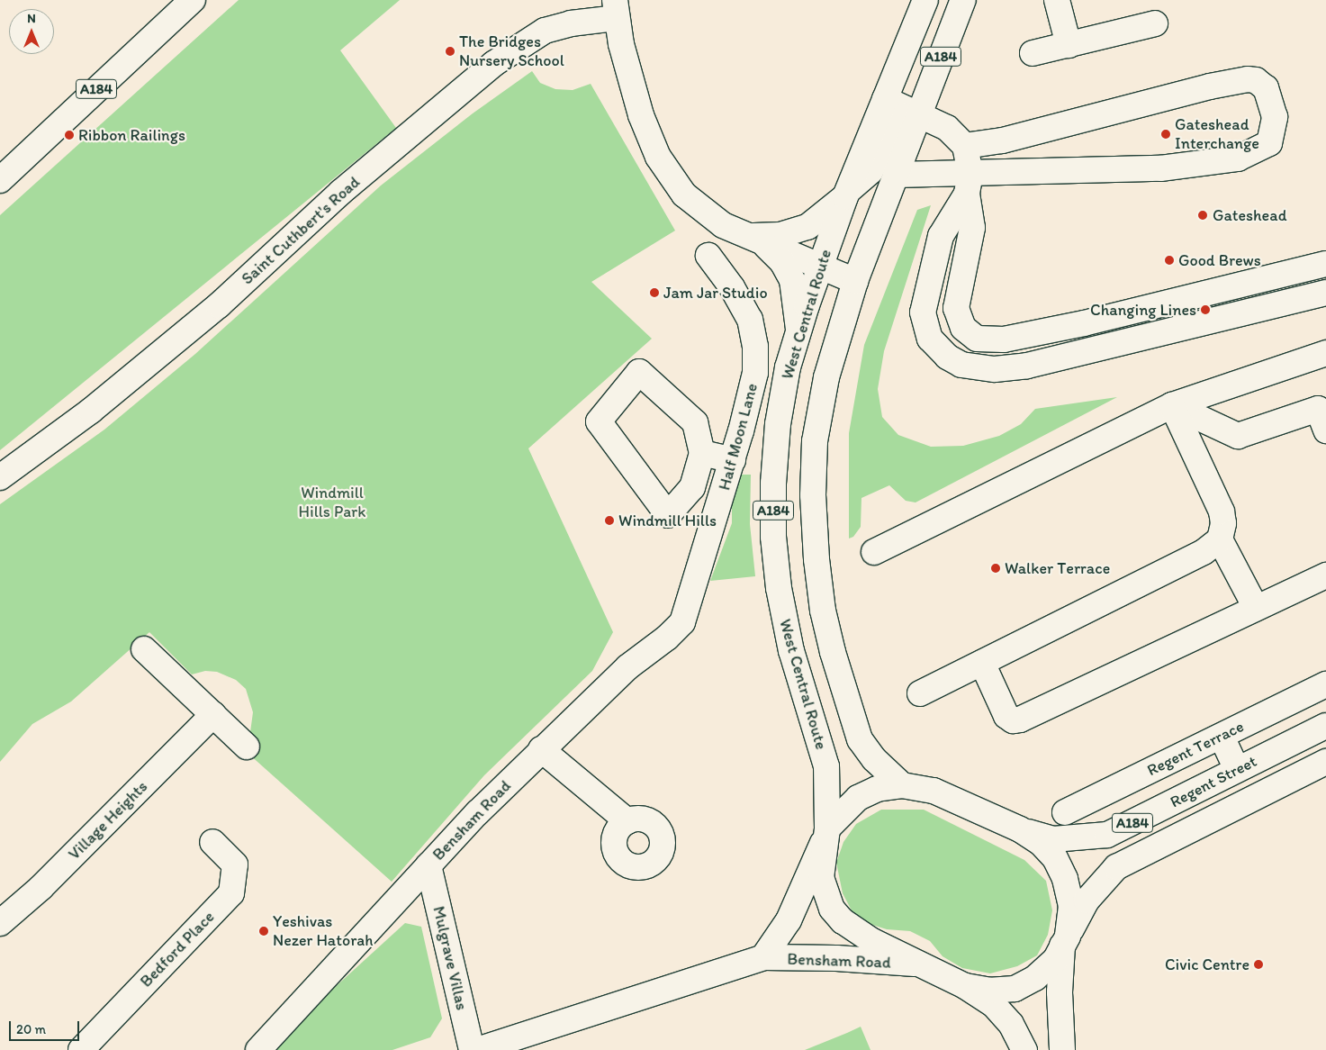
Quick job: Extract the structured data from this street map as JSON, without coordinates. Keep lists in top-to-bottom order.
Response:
{
  "streets": {
    "main road": [
      "A184",
      "Saint Cuthbert's Road",
      "West Central Route",
      "Half Moon Lane",
      "Regent Terrace",
      "Regent Street",
      "Village Heights",
      "Bensham Road",
      "Bedford Place",
      "Mulgrave Villas"
    ]
  },
  "crossings": [
    ["West Central Route", "Regent Street"],
    ["West Central Route", "Bensham Road"],
    ["Half Moon Lane", "Bensham Road"],
    ["Bensham Road", "Mulgrave Villas"]
  ],
  "parks": ["Windmill Hills Park"],
  "places": [
    "The Bridges Nursery School",
    "Gateshead Interchange",
    "Ribbon Railings",
    "Gateshead",
    "Good Brews",
    "Jam Jar Studio",
    "Changing Lines",
    "Windmill Hills",
    "Walker Terrace",
    "Yeshivas Nezer Hatorah",
    "Civic Centre"
  ],
  "scale_bar": "20 m",
  "north": "top"
}
